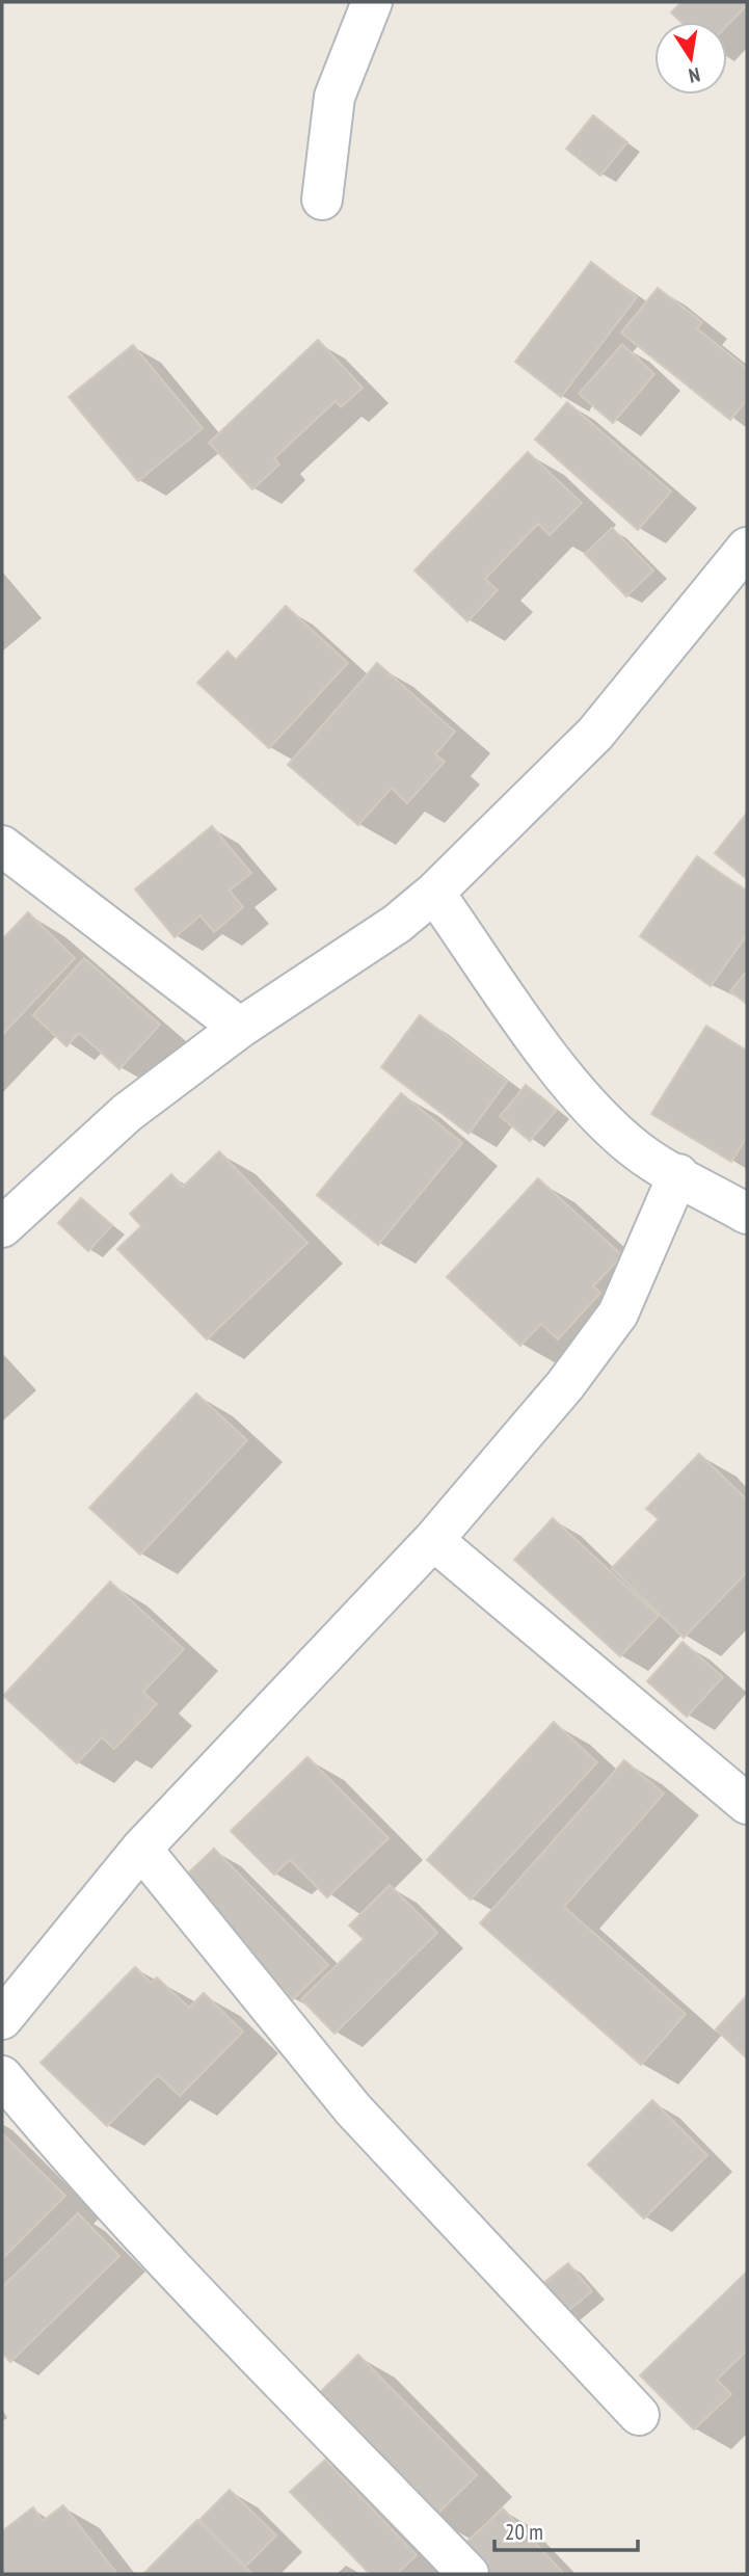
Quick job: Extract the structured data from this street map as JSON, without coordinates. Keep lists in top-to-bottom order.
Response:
{
  "scale_bar": "20 m",
  "north": "bottom"
}
